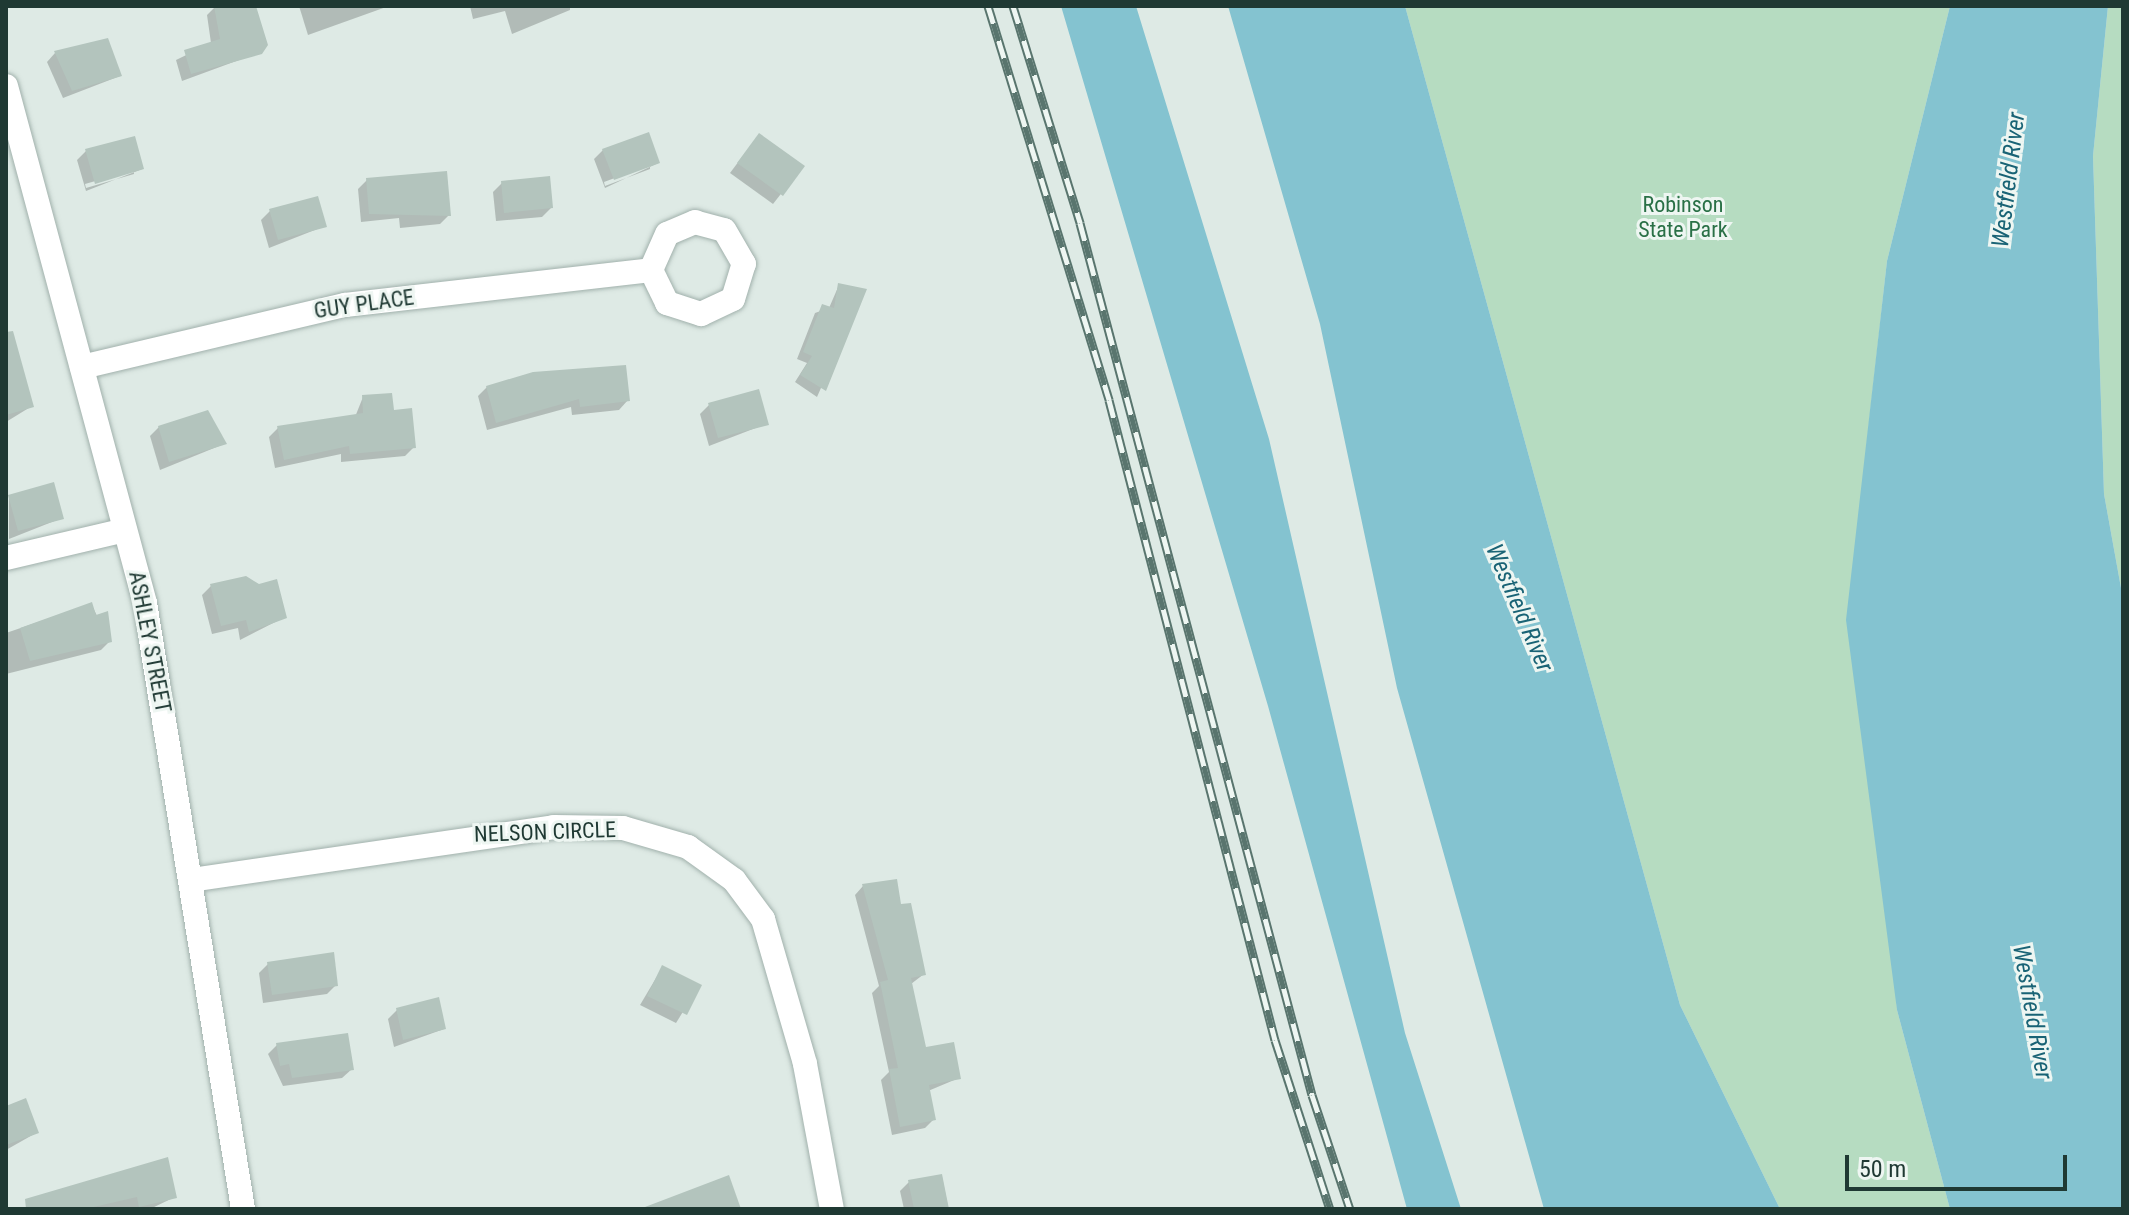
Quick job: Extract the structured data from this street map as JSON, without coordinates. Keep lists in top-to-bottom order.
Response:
{
  "streets": {
    "street": ["GUY PLACE", "ASHLEY STREET", "NELSON CIRCLE"]
  },
  "crossings": [
    ["GUY PLACE", "ASHLEY STREET"],
    ["ASHLEY STREET", "NELSON CIRCLE"]
  ],
  "water": ["Westfield River"],
  "parks": ["Robinson State Park"],
  "scale_bar": "50 m"
}
